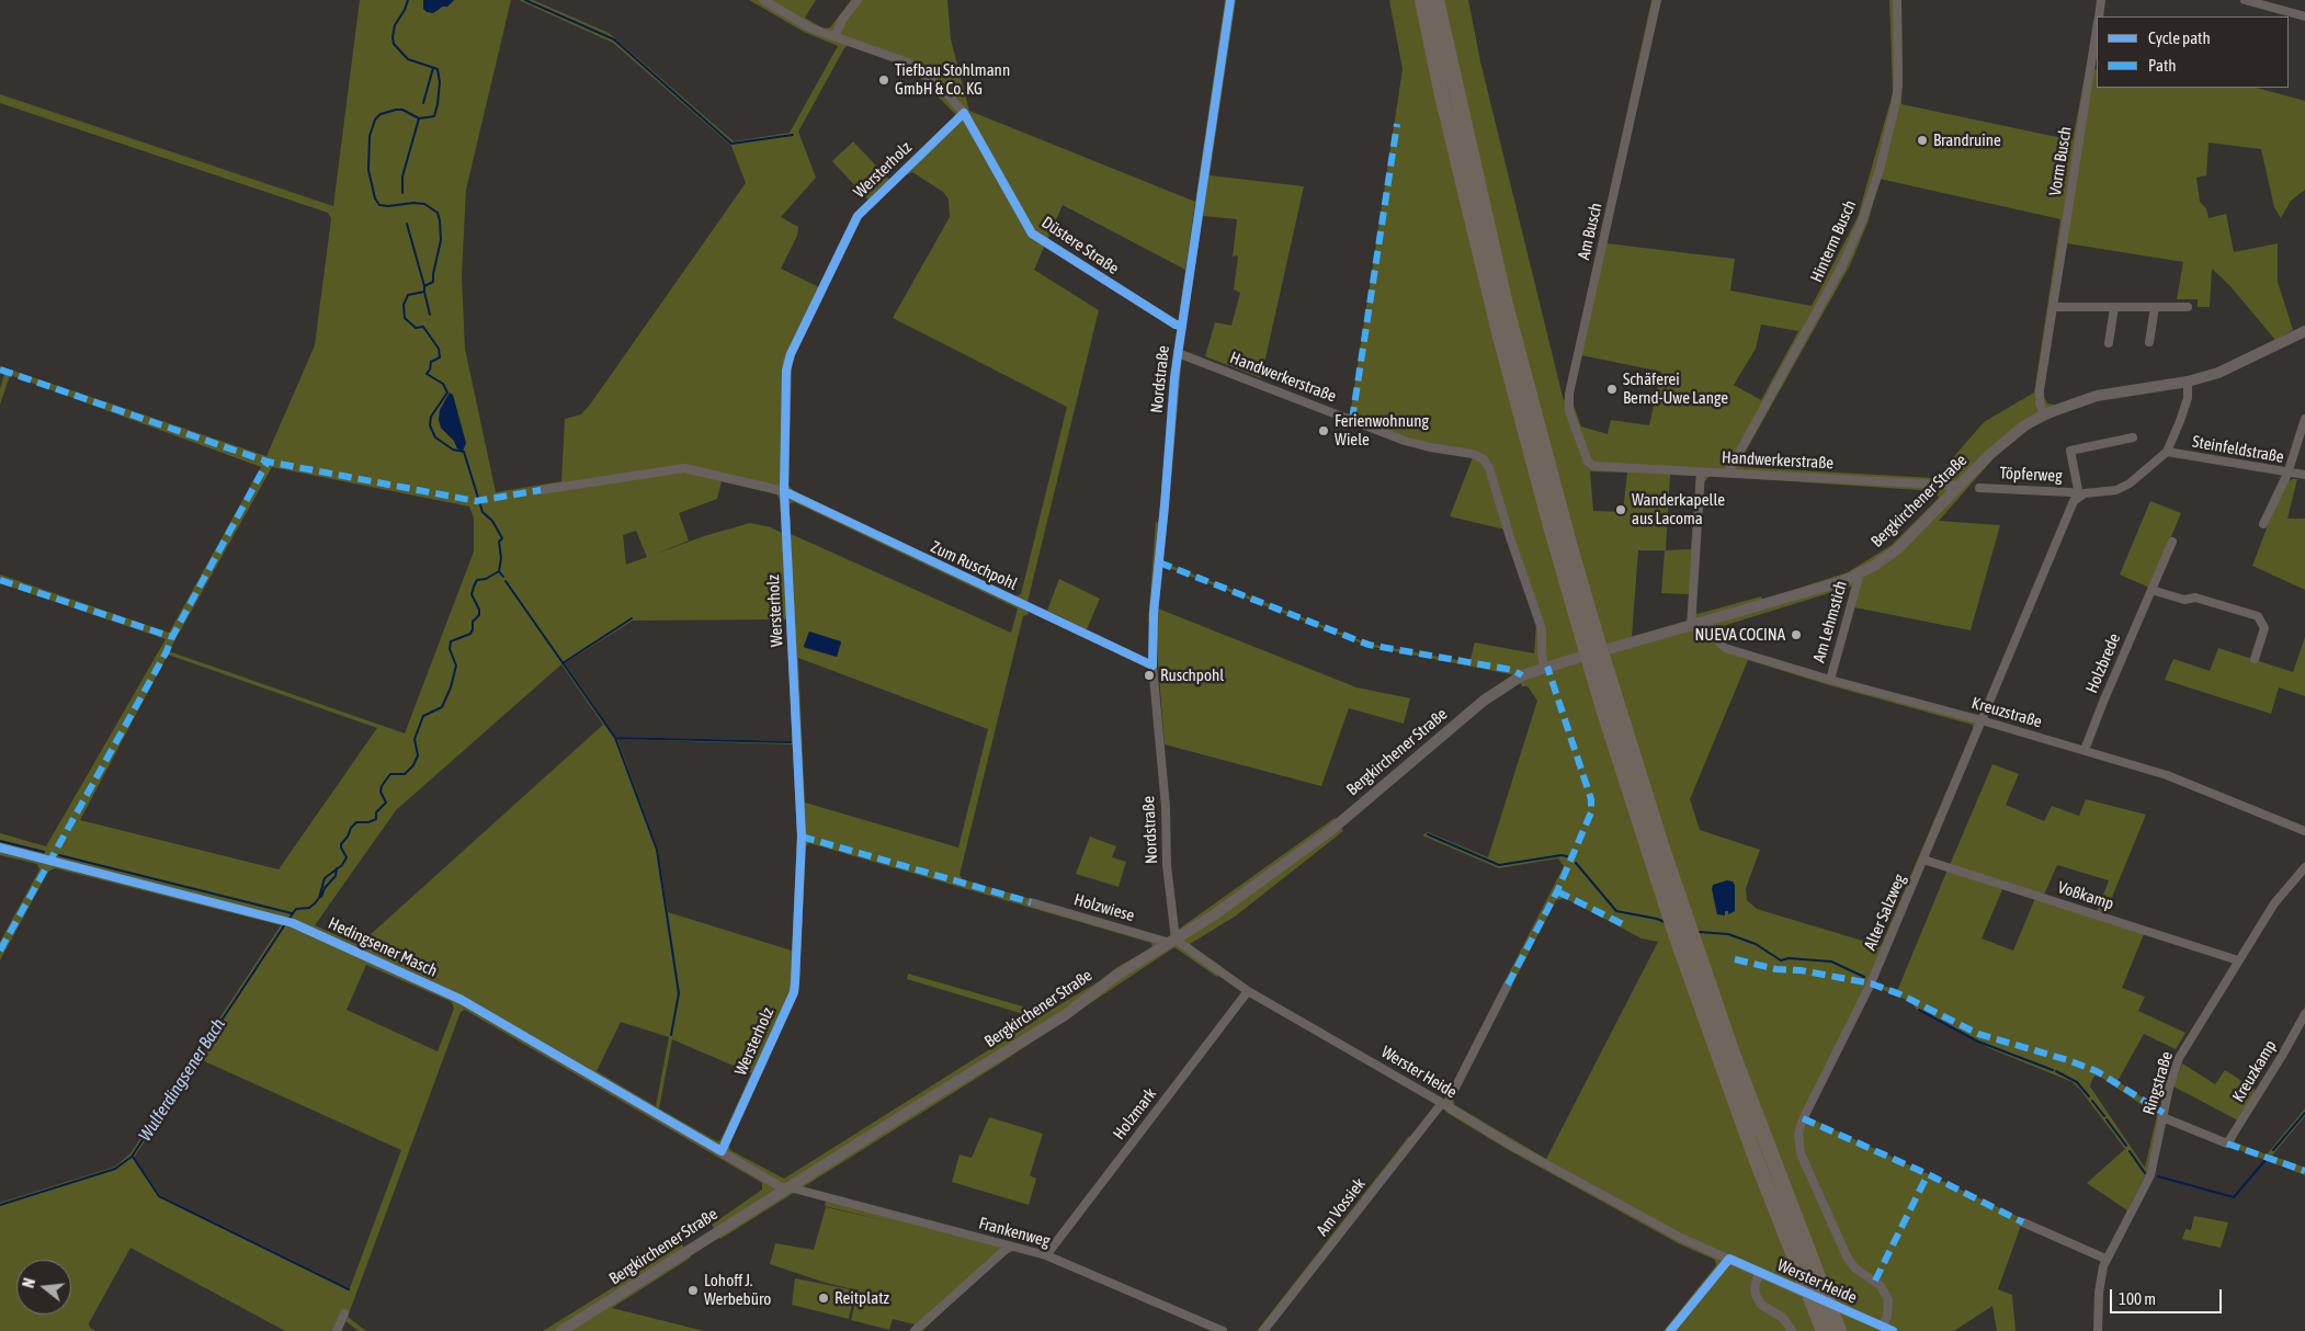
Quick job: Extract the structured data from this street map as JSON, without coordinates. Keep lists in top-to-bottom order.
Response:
{
  "streets": {
    "street": [
      "Vorm Busch",
      "Wersterholz",
      "Am Busch",
      "Hinterm Busch",
      "Düstere Straße",
      "Handwerkerstraße",
      "Nordstraße",
      "Steinfeldstraße",
      "Töpferweg",
      "Bergkirchener Straße",
      "Zum Ruschpohl",
      "Am Lehmstich",
      "Holzbrede",
      "Kreuzstraße",
      "Voßkamp",
      "Holzwiese",
      "Alter Salzweg",
      "Hedingsener Masch",
      "Kreuzkamp",
      "Werster Heide",
      "Ringstraße",
      "Holzmark",
      "Am Vossiek",
      "Frankenweg"
    ]
  },
  "crossings": [
    ["Vorm Busch", "Bergkirchener Straße"],
    ["Wersterholz", "Düstere Straße"],
    ["Wersterholz", "Zum Ruschpohl"],
    ["Wersterholz", "Hedingsener Masch"],
    ["Am Busch", "Handwerkerstraße"],
    ["Hinterm Busch", "Handwerkerstraße"],
    ["Düstere Straße", "Nordstraße"],
    ["Handwerkerstraße", "Nordstraße"],
    ["Handwerkerstraße", "Bergkirchener Straße"],
    ["Nordstraße", "Bergkirchener Straße"],
    ["Nordstraße", "Zum Ruschpohl"],
    ["Nordstraße", "Holzwiese"],
    ["Nordstraße", "Werster Heide"],
    ["Töpferweg", "Alter Salzweg"],
    ["Bergkirchener Straße", "Am Lehmstich"],
    ["Bergkirchener Straße", "Kreuzstraße"],
    ["Bergkirchener Straße", "Holzwiese"],
    ["Bergkirchener Straße", "Hedingsener Masch"],
    ["Bergkirchener Straße", "Werster Heide"],
    ["Bergkirchener Straße", "Frankenweg"],
    ["Am Lehmstich", "Kreuzstraße"],
    ["Holzbrede", "Kreuzstraße"],
    ["Kreuzstraße", "Alter Salzweg"],
    ["Voßkamp", "Alter Salzweg"],
    ["Voßkamp", "Ringstraße"],
    ["Holzwiese", "Werster Heide"],
    ["Alter Salzweg", "Werster Heide"],
    ["Hedingsener Masch", "Frankenweg"],
    ["Kreuzkamp", "Ringstraße"],
    ["Werster Heide", "Holzmark"],
    ["Werster Heide", "Am Vossiek"],
    ["Holzmark", "Frankenweg"]
  ],
  "water": ["Wulferdingsener Bach"],
  "places": [
    "Tiefbau Stohlmann GmbH & Co. KG",
    "Brandruine",
    "Schäferei Bernd-Uwe Lange",
    "Ferienwohnung Wiele",
    "Wanderkapelle aus Lacoma",
    "NUEVA COCINA",
    "Ruschpohl",
    "Lohoff J. Werbebüro",
    "Reitplatz"
  ],
  "legend": ["Cycle path", "Path"],
  "scale_bar": "100 m",
  "north": "left"
}
